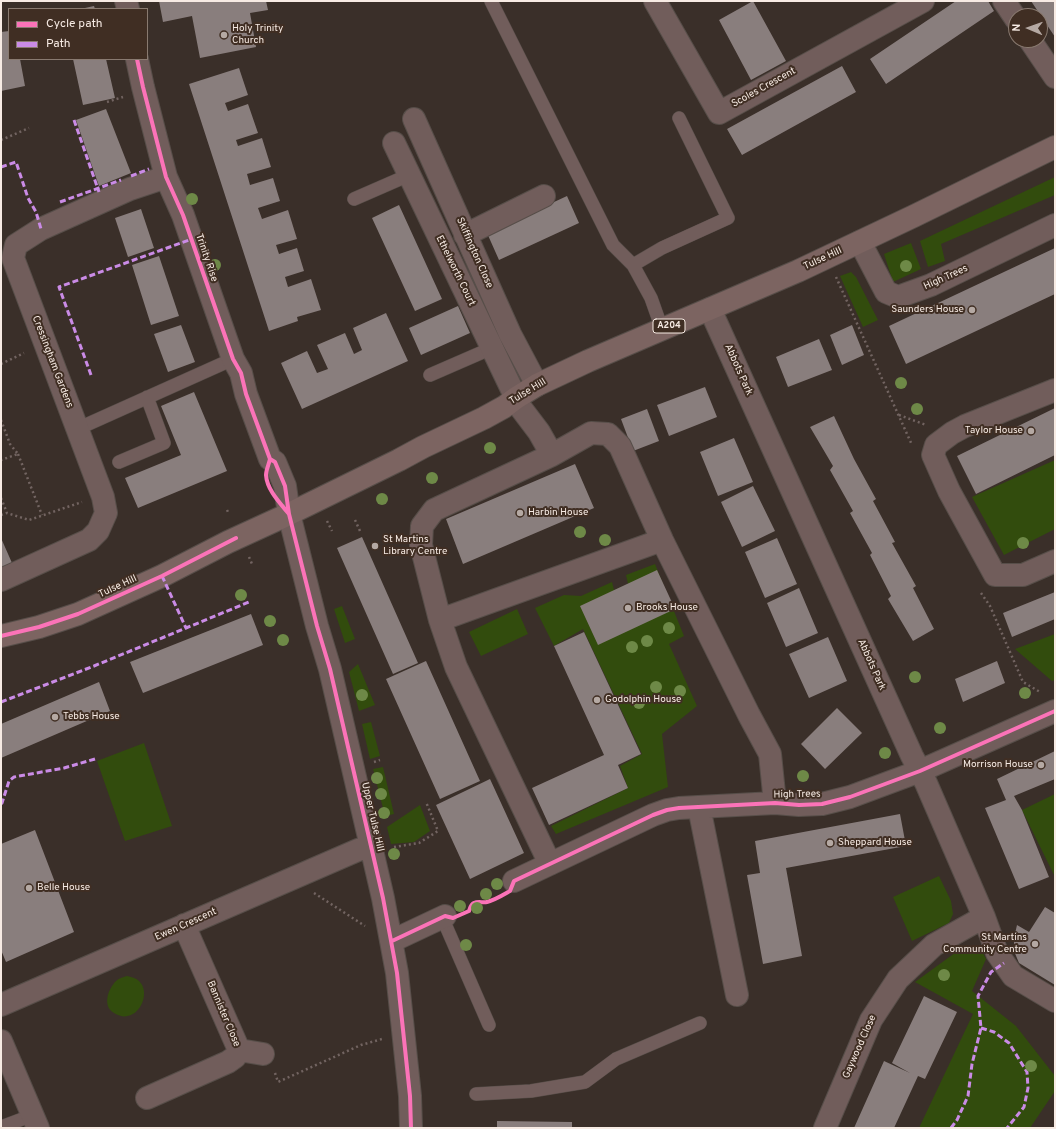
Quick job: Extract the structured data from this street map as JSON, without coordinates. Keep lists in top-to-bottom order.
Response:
{
  "streets": {
    "main road": ["Tulse Hill", "A204"],
    "street": [
      "Scoles Crescent",
      "Skiffington Close",
      "Trinity Rise",
      "Ethelworth Court",
      "High Trees",
      "Cressingham Gardens",
      "Abbots Park",
      "Upper Tulse Hill",
      "Ewen Crescent",
      "Bannister Close",
      "Gaywood Close"
    ]
  },
  "crossings": [
    ["Skiffington Close", "Tulse Hill"],
    ["Trinity Rise", "Tulse Hill"],
    ["Trinity Rise", "Cressingham Gardens"],
    ["Trinity Rise", "Upper Tulse Hill"],
    ["Tulse Hill", "Ethelworth Court"],
    ["Tulse Hill", "High Trees"],
    ["Tulse Hill", "Abbots Park"],
    ["Tulse Hill", "Upper Tulse Hill"],
    ["High Trees", "Abbots Park"],
    ["Abbots Park", "Gaywood Close"],
    ["Upper Tulse Hill", "Ewen Crescent"],
    ["Ewen Crescent", "Bannister Close"]
  ],
  "places": [
    "Holy Trinity Church",
    "Saunders House",
    "Taylor House",
    "Harbin House",
    "St Martins Library Centre",
    "Brooks House",
    "Godolphin House",
    "Tebbs House",
    "Morrison House",
    "Sheppard House",
    "Belle House",
    "St Martins Community Centre"
  ],
  "legend": ["Cycle path", "Path"],
  "north": "left"
}
